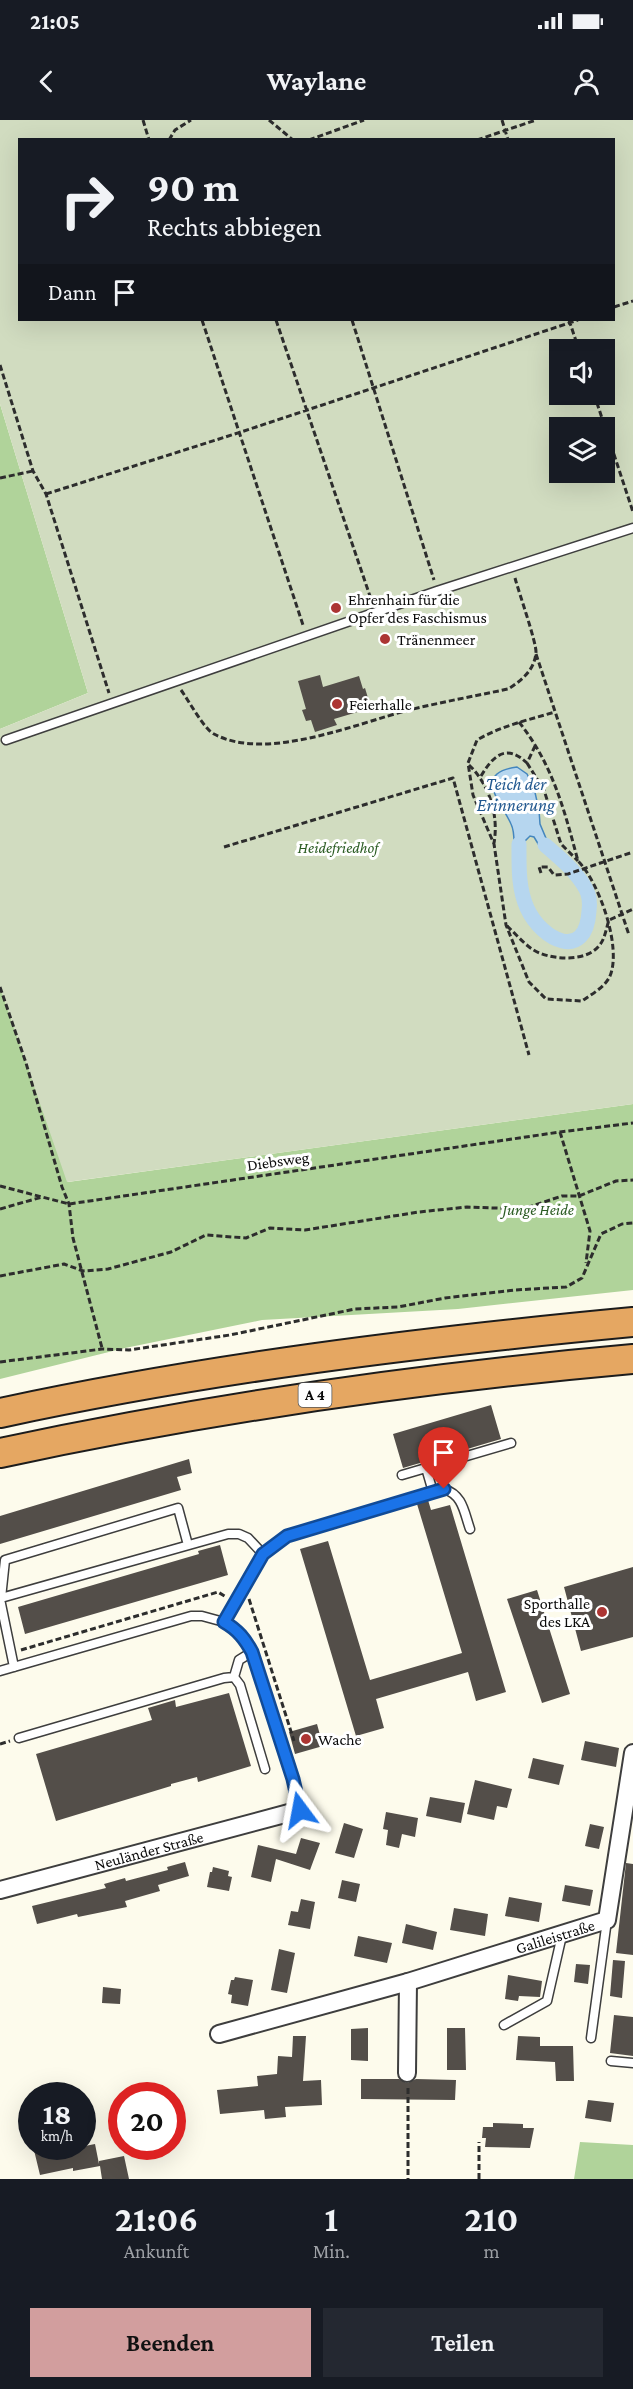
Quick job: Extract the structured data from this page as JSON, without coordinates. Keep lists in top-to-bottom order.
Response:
{
  "streets": {
    "highway": ["A 4"],
    "street": ["Neuländer Straße", "Galileistraße"],
    "path": ["Diebsweg"]
  },
  "water": ["Teich der Erinnerung"],
  "parks": ["Heidefriedhof", "Junge Heide"],
  "places": [
    "Ehrenhain für die Opfer des Faschismus",
    "Tränenmeer",
    "Feierhalle",
    "Sporthalle des LKA",
    "Wache"
  ],
  "page": {
    "status": "21:05",
    "header": "Waylane",
    "turn": ["90 m", "Rechts abbiegen"],
    "then": "Dann",
    "speed": "18 km/h",
    "limit": "20",
    "eta": [
      "21:06",
      "Ankunft",
      "1",
      "Min.",
      "210",
      "m"
    ],
    "buttons": ["Beenden", "Teilen"]
  }
}
